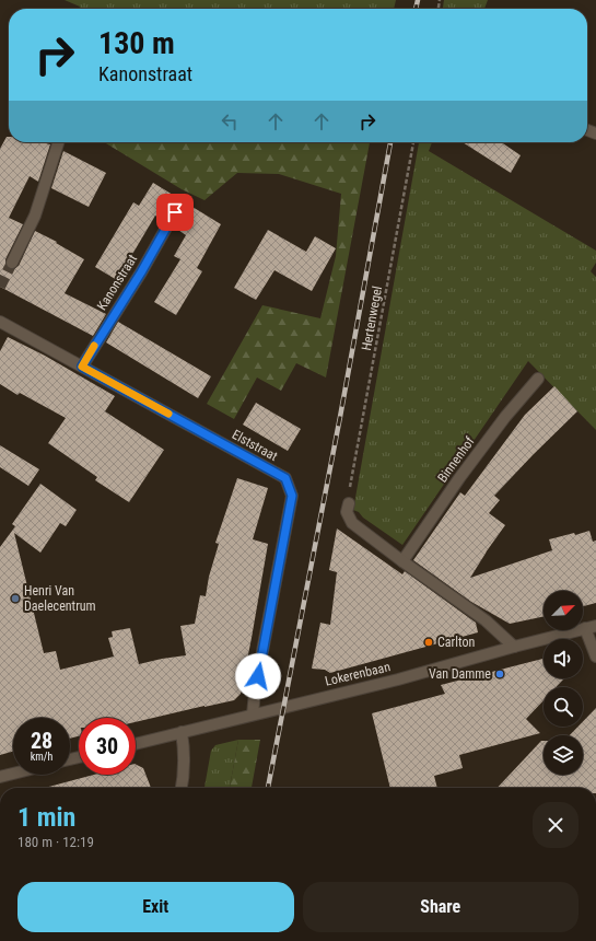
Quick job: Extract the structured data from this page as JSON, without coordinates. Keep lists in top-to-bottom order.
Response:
{
  "streets": {
    "street": [
      "Kanonstraat",
      "Elststraat",
      "Binnenhof",
      "Lokerenbaan"
    ],
    "path": ["Hertenwegel"]
  },
  "crossings": [
    ["Kanonstraat", "Elststraat"],
    ["Elststraat", "Lokerenbaan"]
  ],
  "places": ["Henri Van Daelecentrum", "Carlton", "Van Damme"],
  "north": "top right",
  "page": {
    "turn": ["130 m", "Kanonstraat"],
    "speed": "28 km/h",
    "limit": "30",
    "heading": ["1 min", "180 m · 12:19"],
    "buttons": ["Exit", "Share"]
  }
}
